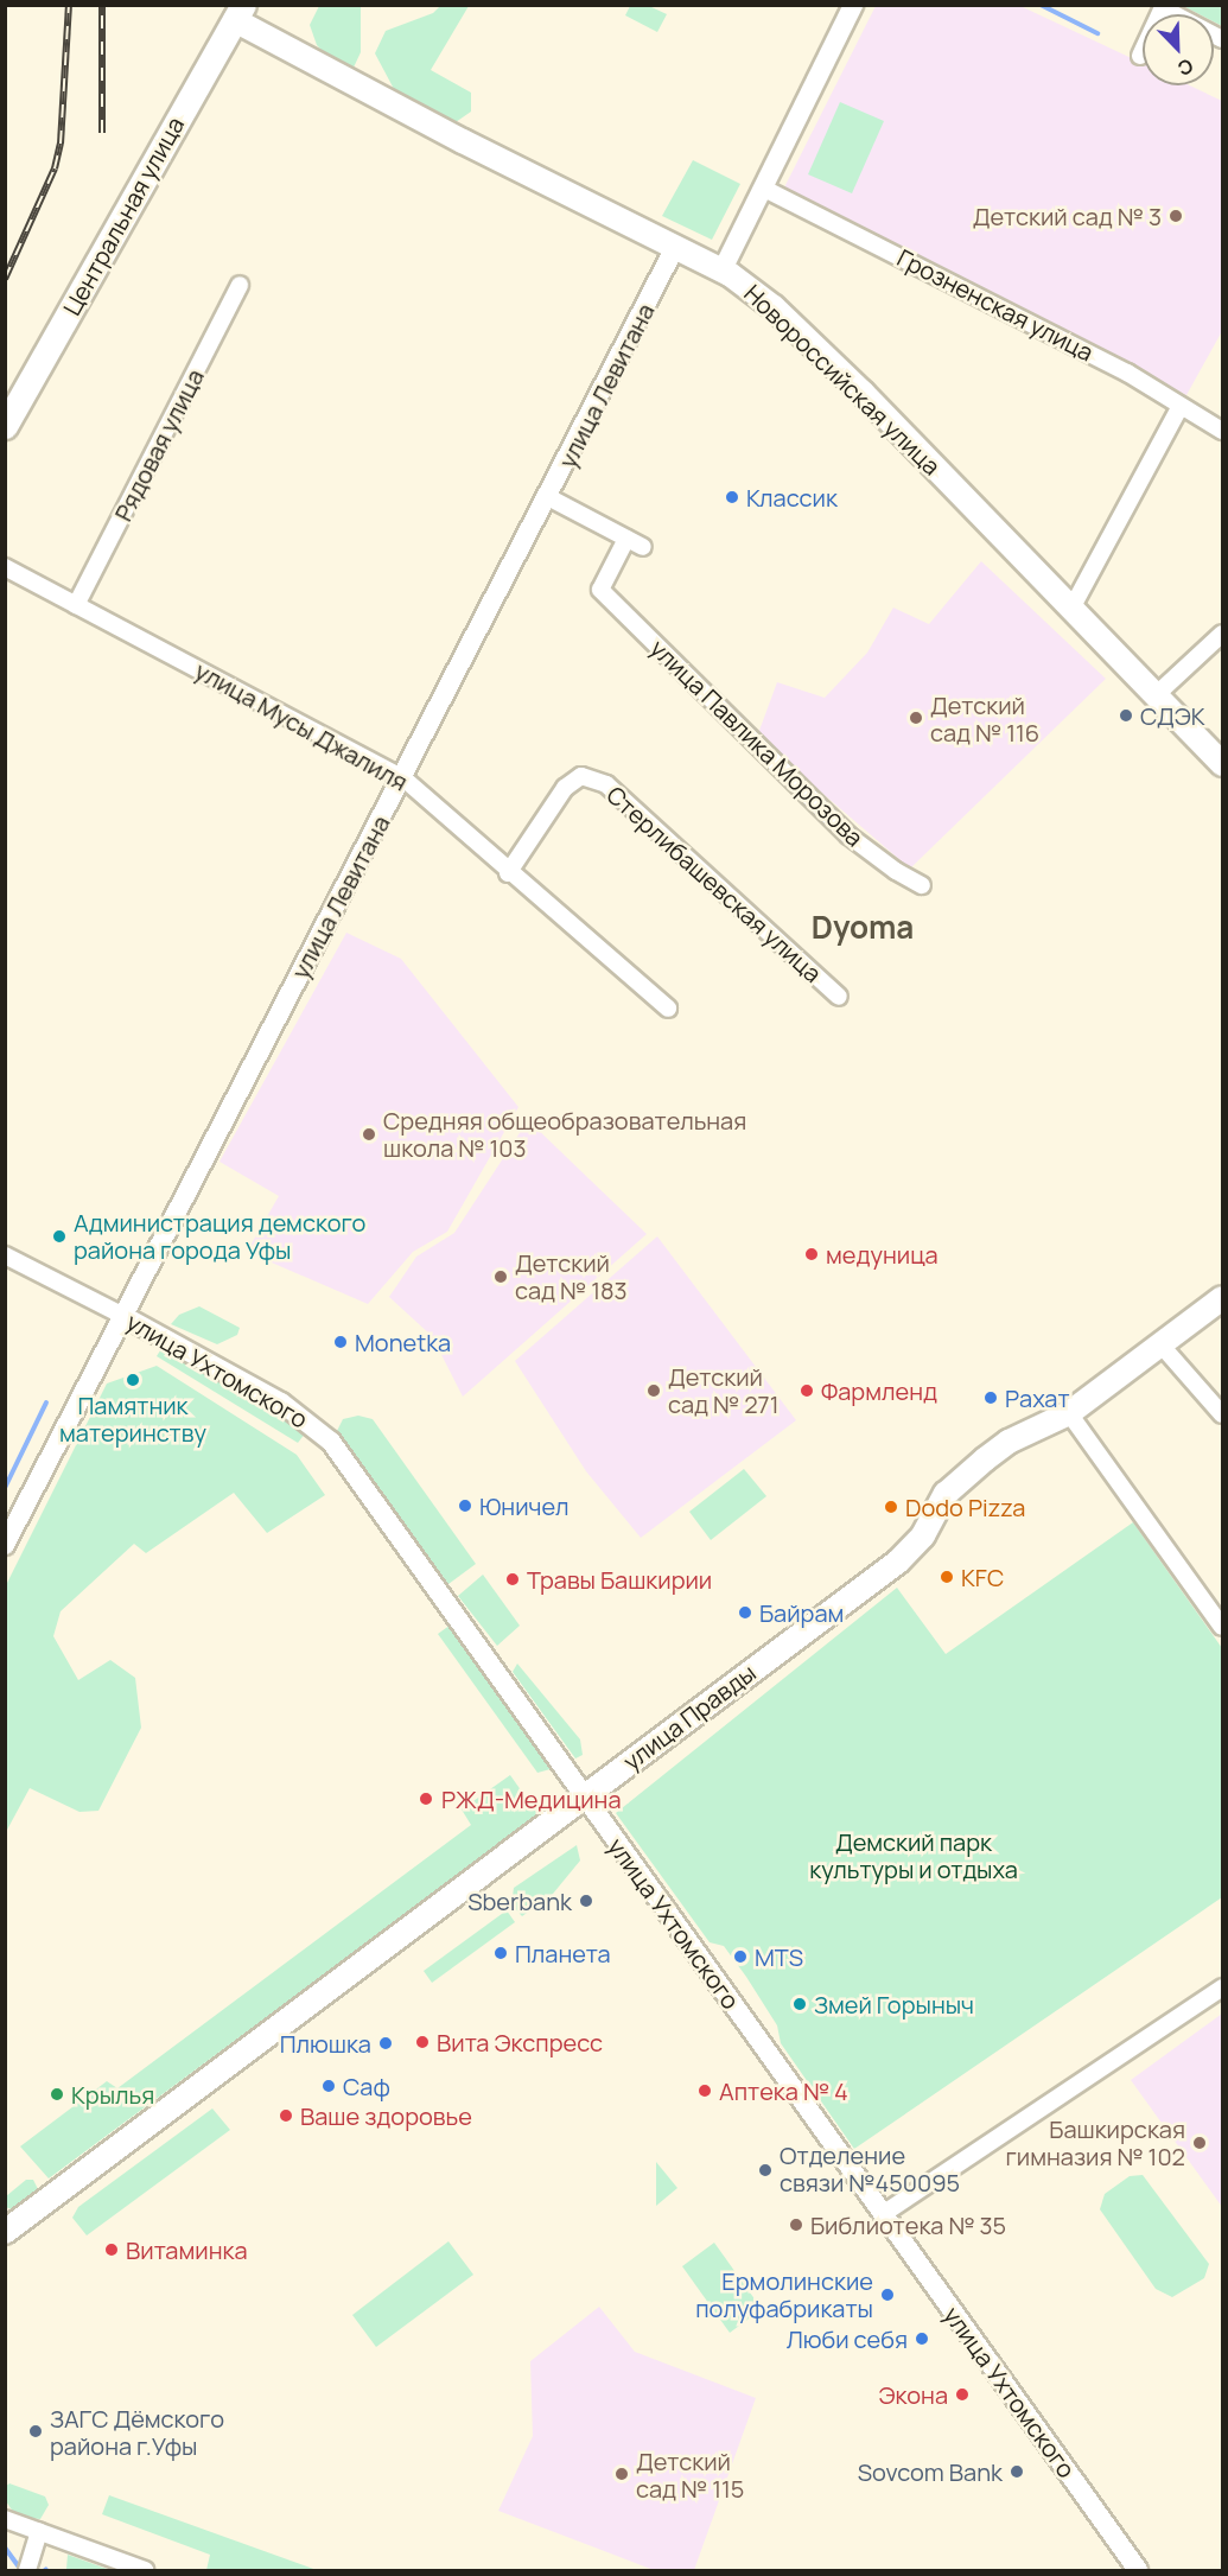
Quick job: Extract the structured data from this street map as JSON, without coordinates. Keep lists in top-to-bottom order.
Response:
{
  "streets": {
    "main road": ["Центральная улица", "Новороссийская улица", "улица Правды"],
    "street": [
      "Грозненская улица",
      "улица Левитана",
      "Рядовая улица",
      "улица Мусы Джалиля",
      "улица Павлика Морозова",
      "Стерлибашевская улица",
      "улица Ухтомского"
    ]
  },
  "crossings": [
    ["Центральная улица", "Новороссийская улица"],
    ["Новороссийская улица", "улица Левитана"],
    ["улица Левитана", "улица Мусы Джалиля"],
    ["улица Левитана", "улица Ухтомского"],
    ["Рядовая улица", "улица Мусы Джалиля"],
    ["улица Мусы Джалиля", "Стерлибашевская улица"],
    ["улица Ухтомского", "улица Правды"]
  ],
  "districts": ["Dyoma"],
  "parks": ["Демский парк культуры и отдыха"],
  "places": [
    "Детский сад № 3",
    "Классик",
    "СДЭК",
    "Детский сад № 116",
    "Средняя общеобразовательная школа № 103",
    "Администрация демского района города Уфы",
    "медуница",
    "Детский сад № 183",
    "Monetka",
    "Памятник материнству",
    "Детский сад № 271",
    "Фармленд",
    "Рахат",
    "Юничел",
    "Dodo Pizza",
    "KFC",
    "Травы Башкирии",
    "Байрам",
    "РЖД-Медицина",
    "Sberbank",
    "Планета",
    "MTS",
    "Змей Горыныч",
    "Вита Экспресс",
    "Плюшка",
    "Саф",
    "Аптека № 4",
    "Крылья",
    "Ваше здоровье",
    "Башкирская гимназия № 102",
    "Отделение связи №450095",
    "Библиотека № 35",
    "Витаминка",
    "Ермолинские полуфабрикаты",
    "Люби себя",
    "Экона",
    "ЗАГС Дёмского района г.Уфы",
    "Sovcom Bank",
    "Детский сад № 115"
  ],
  "north": "bottom right"
}
